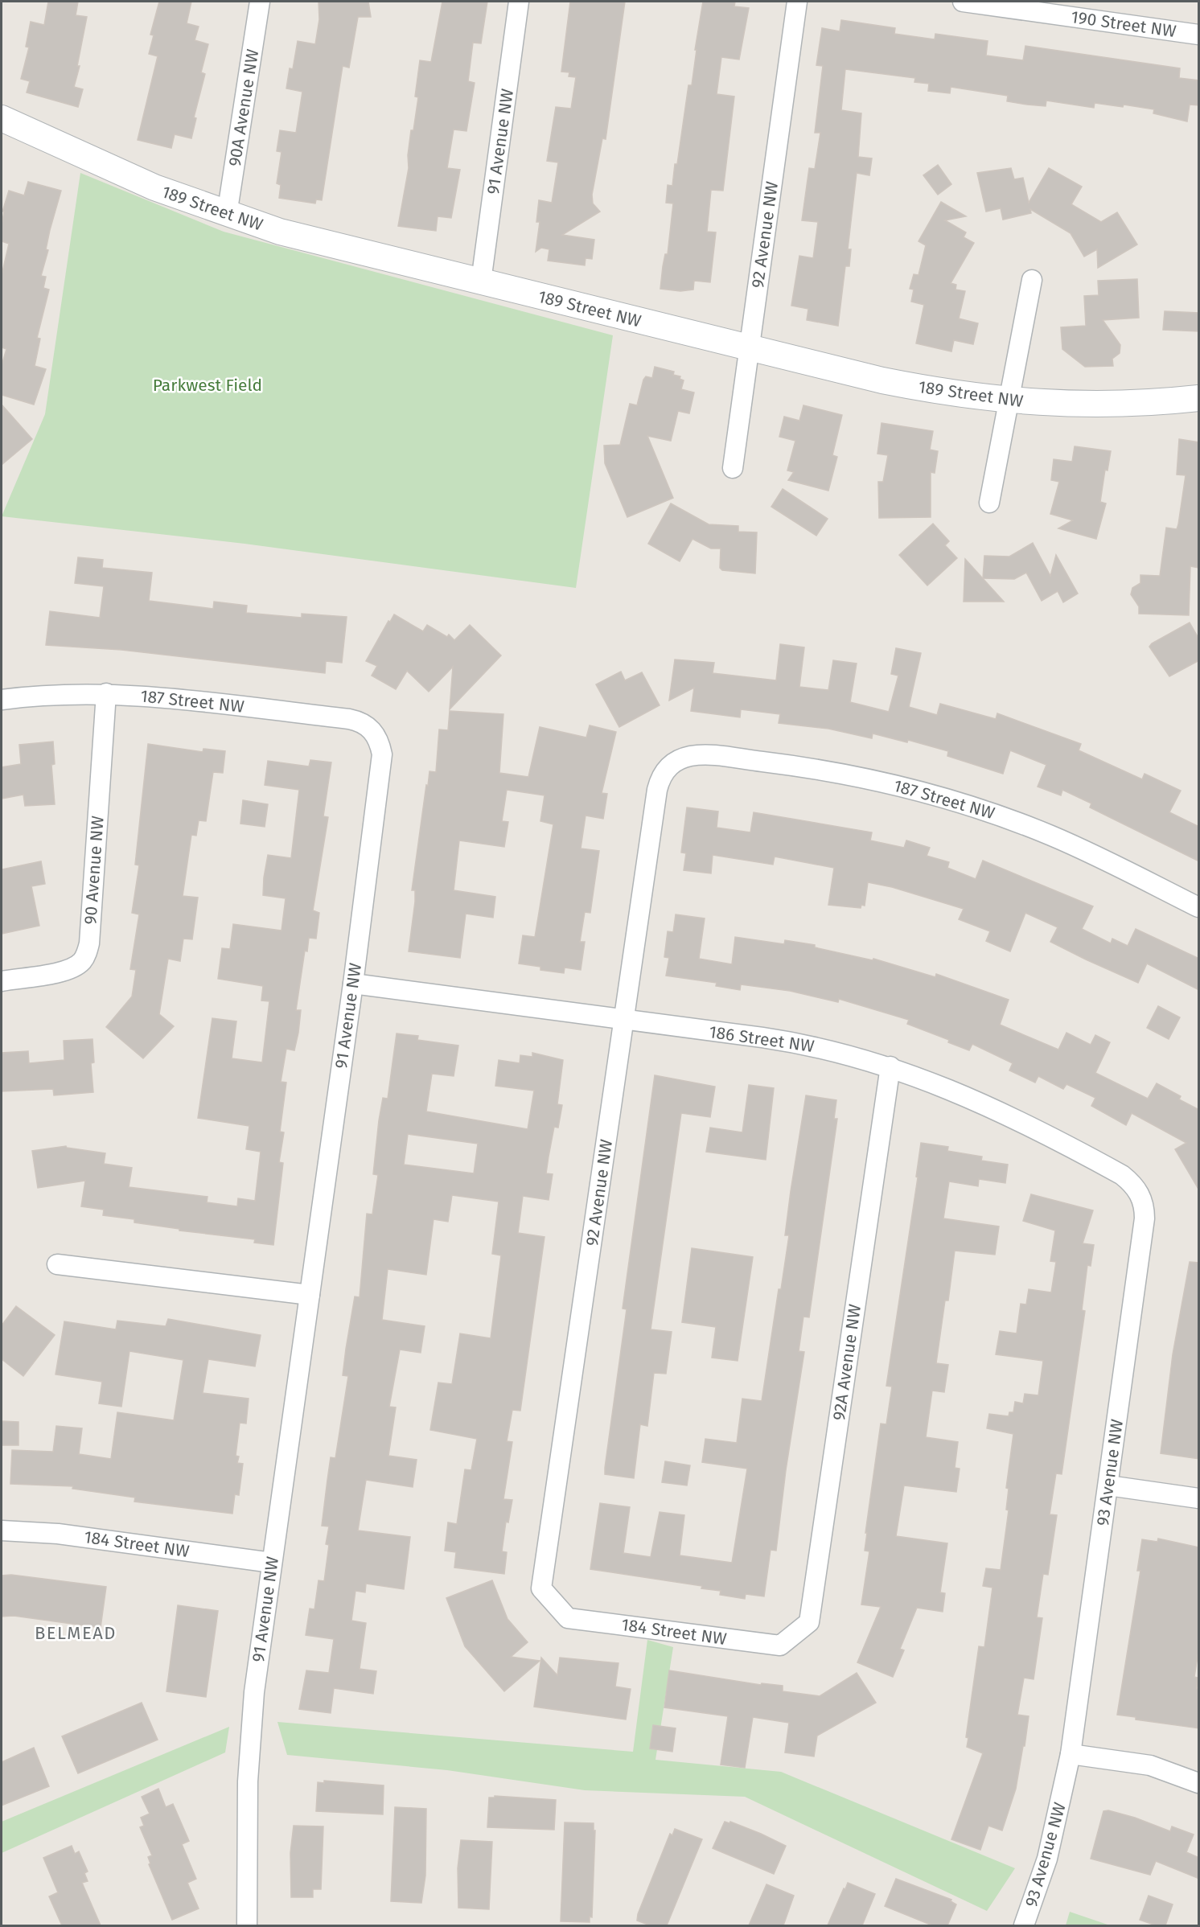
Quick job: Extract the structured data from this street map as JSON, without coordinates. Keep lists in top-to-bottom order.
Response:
{
  "streets": {
    "street": [
      "190 Street NW",
      "90A Avenue NW",
      "91 Avenue NW",
      "189 Street NW",
      "92 Avenue NW",
      "187 Street NW",
      "90 Avenue NW",
      "186 Street NW",
      "92A Avenue NW",
      "93 Avenue NW",
      "184 Street NW"
    ]
  },
  "crossings": [
    ["90A Avenue NW", "189 Street NW"],
    ["91 Avenue NW", "189 Street NW"],
    ["91 Avenue NW", "187 Street NW"],
    ["91 Avenue NW", "186 Street NW"],
    ["91 Avenue NW", "184 Street NW"],
    ["189 Street NW", "92 Avenue NW"],
    ["92 Avenue NW", "187 Street NW"],
    ["92 Avenue NW", "186 Street NW"],
    ["92 Avenue NW", "184 Street NW"],
    ["187 Street NW", "90 Avenue NW"],
    ["186 Street NW", "92A Avenue NW"],
    ["186 Street NW", "93 Avenue NW"],
    ["92A Avenue NW", "184 Street NW"]
  ],
  "districts": ["BELMEAD"],
  "parks": ["Parkwest Field"]
}
